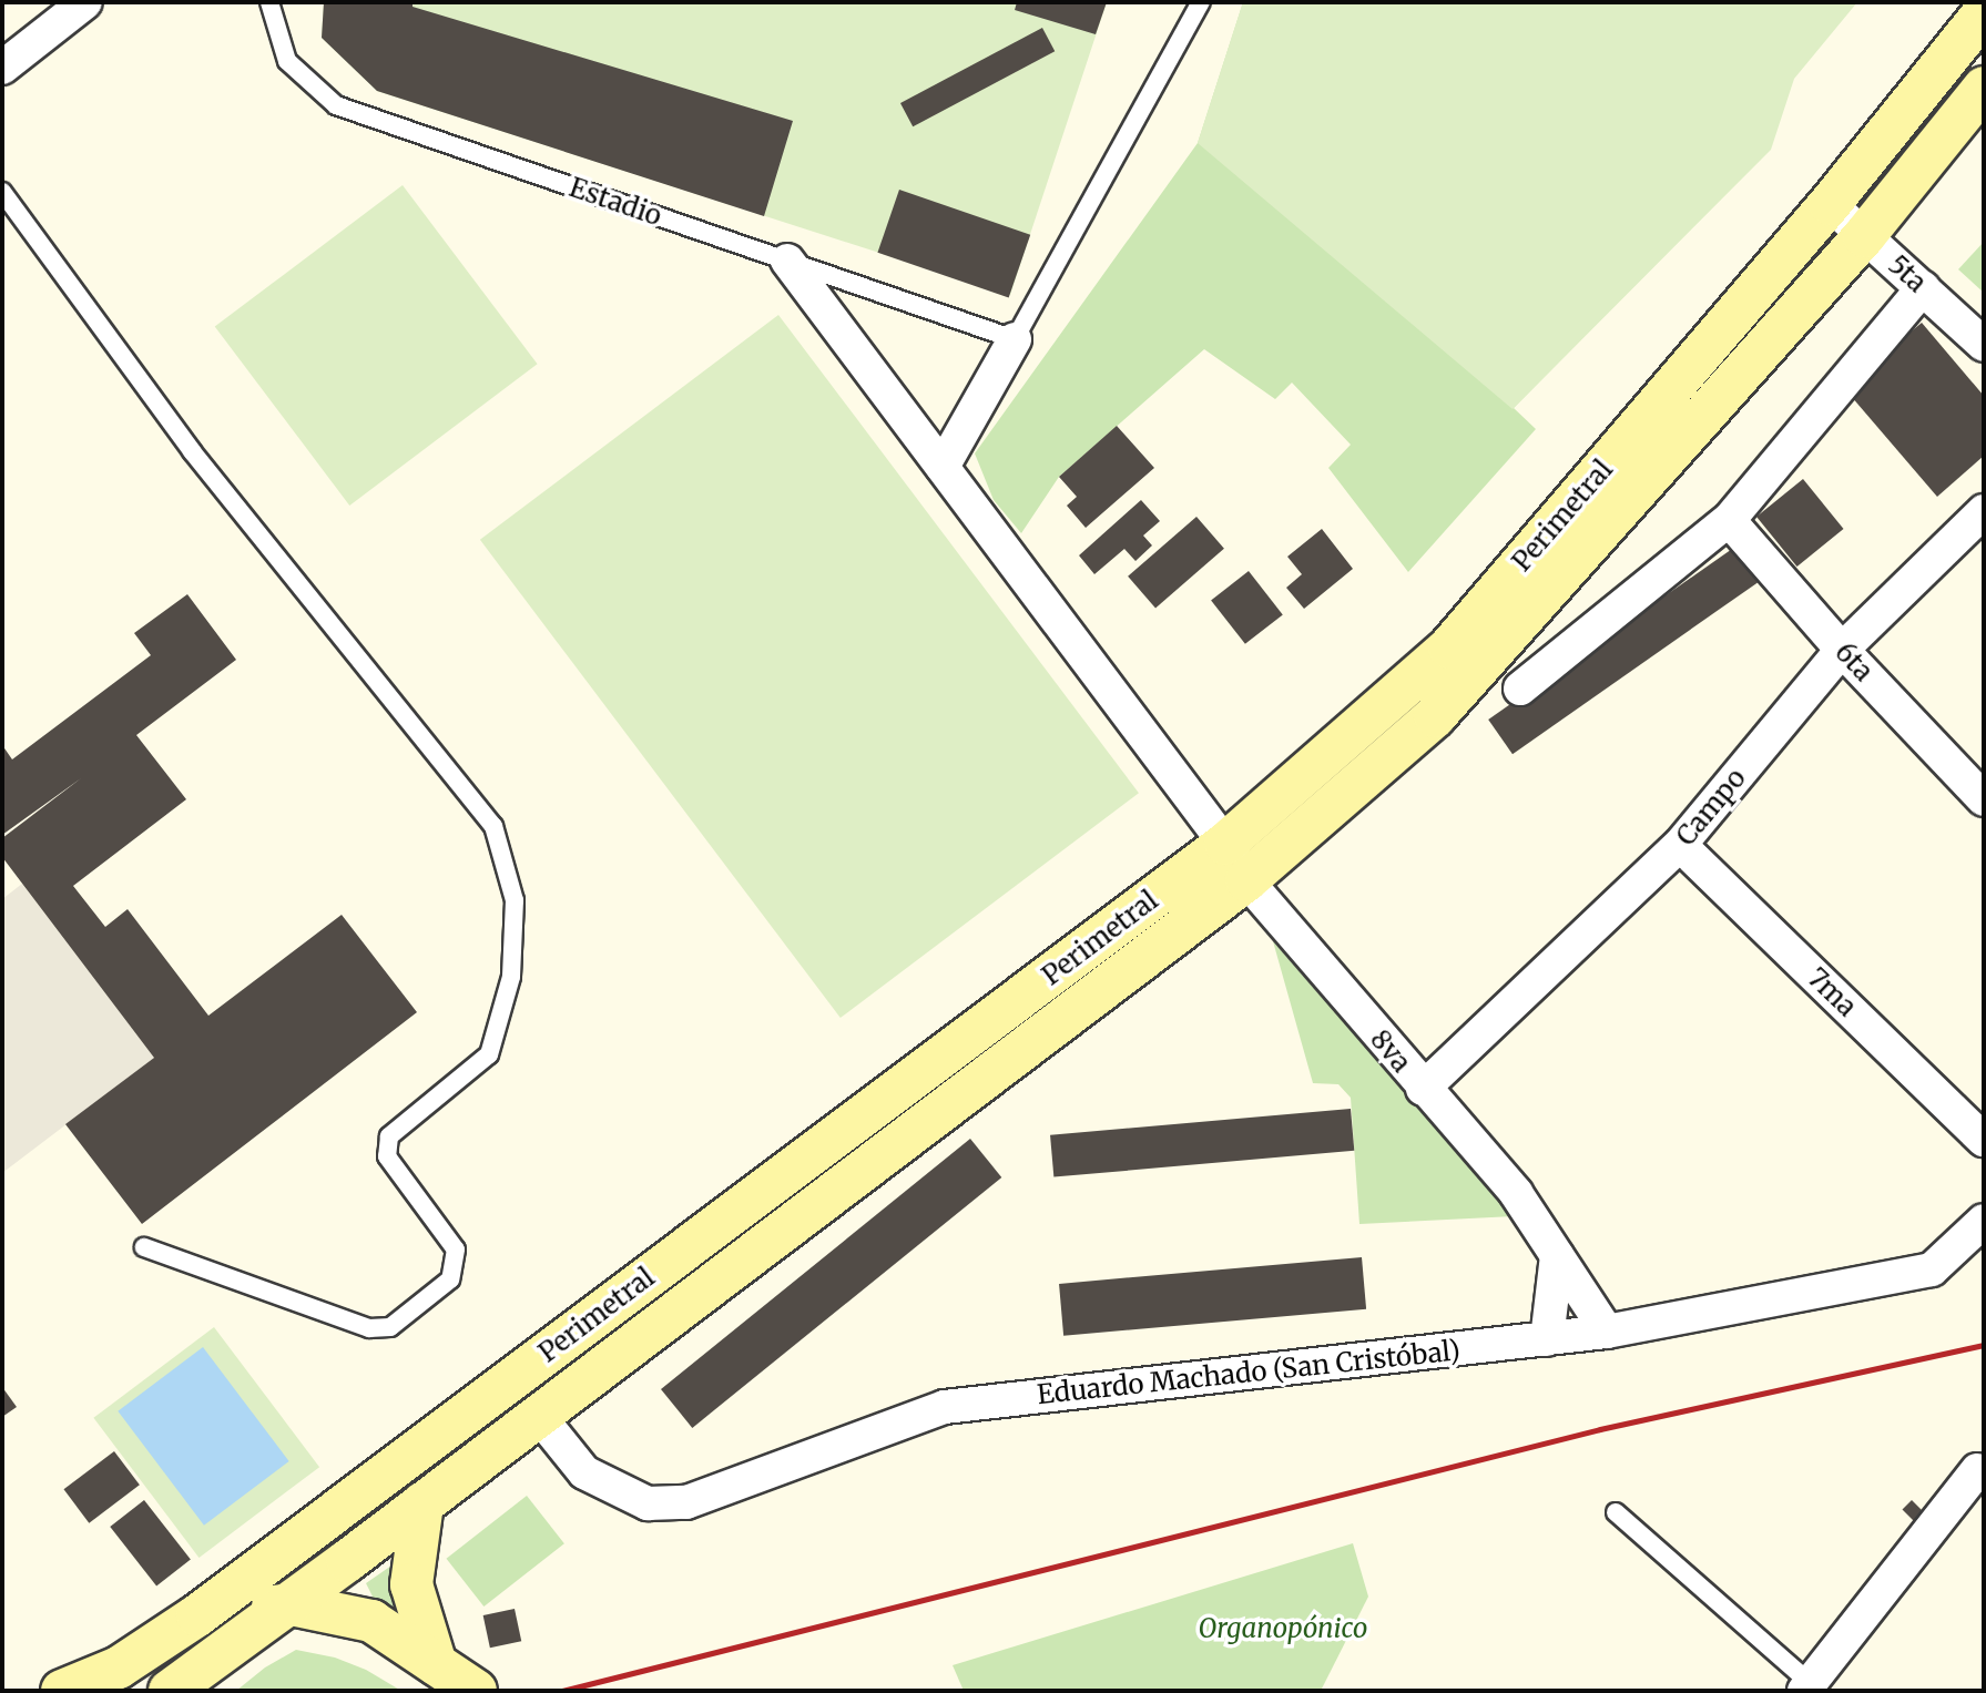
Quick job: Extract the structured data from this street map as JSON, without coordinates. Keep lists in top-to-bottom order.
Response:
{
  "streets": {
    "main road": ["Perimetral"],
    "street": [
      "5ta",
      "6ta",
      "Campo",
      "7ma",
      "8va",
      "Eduardo Machado (San Cristóbal)"
    ],
    "lane": ["Estadio"]
  },
  "crossings": [
    ["Estadio", "8va"],
    ["5ta", "Perimetral"],
    ["Perimetral", "8va"],
    ["Perimetral", "Eduardo Machado (San Cristóbal)"],
    ["6ta", "Campo"],
    ["Campo", "7ma"],
    ["Campo", "8va"],
    ["8va", "Eduardo Machado (San Cristóbal)"]
  ],
  "parks": ["Organopónico"]
}
